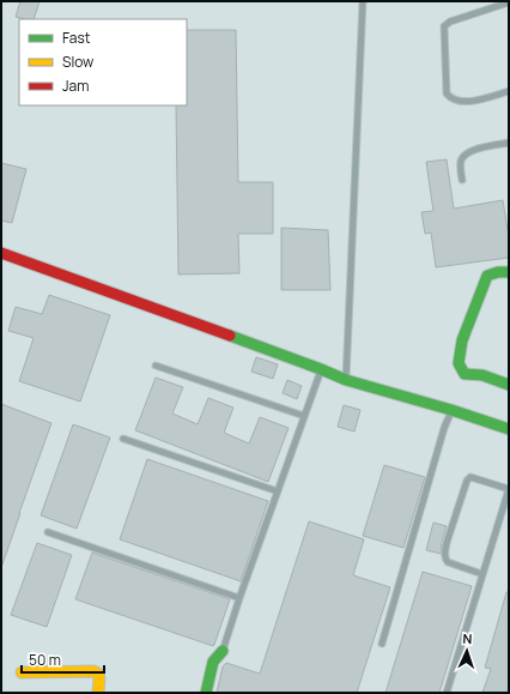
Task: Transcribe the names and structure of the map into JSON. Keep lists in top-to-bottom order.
{
  "legend": ["Fast", "Slow", "Jam"],
  "scale_bar": "50 m",
  "north": "top"
}
